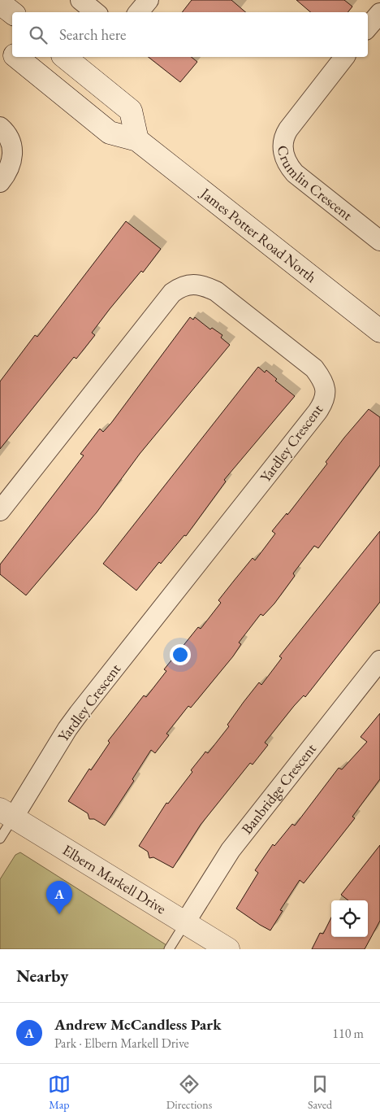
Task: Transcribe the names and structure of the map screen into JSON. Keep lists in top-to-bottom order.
{
  "streets": {
    "main road": ["James Potter Road North", "Elbern Markell Drive"],
    "street": ["Crumlin Crescent", "Yardley Crescent", "Banbridge Crescent"]
  },
  "crossings": [
    ["Yardley Crescent", "Elbern Markell Drive"],
    ["Banbridge Crescent", "Elbern Markell Drive"]
  ],
  "page": {
    "search": "Search here",
    "pins": "A",
    "heading": "Nearby",
    "list": [
      {
        "mark": "A",
        "name": "Andrew McCandless Park",
        "note": "Park · Elbern Markell Drive",
        "value": "110 m"
      }
    ],
    "nav": ["Map", "Directions", "Saved"]
  }
}
